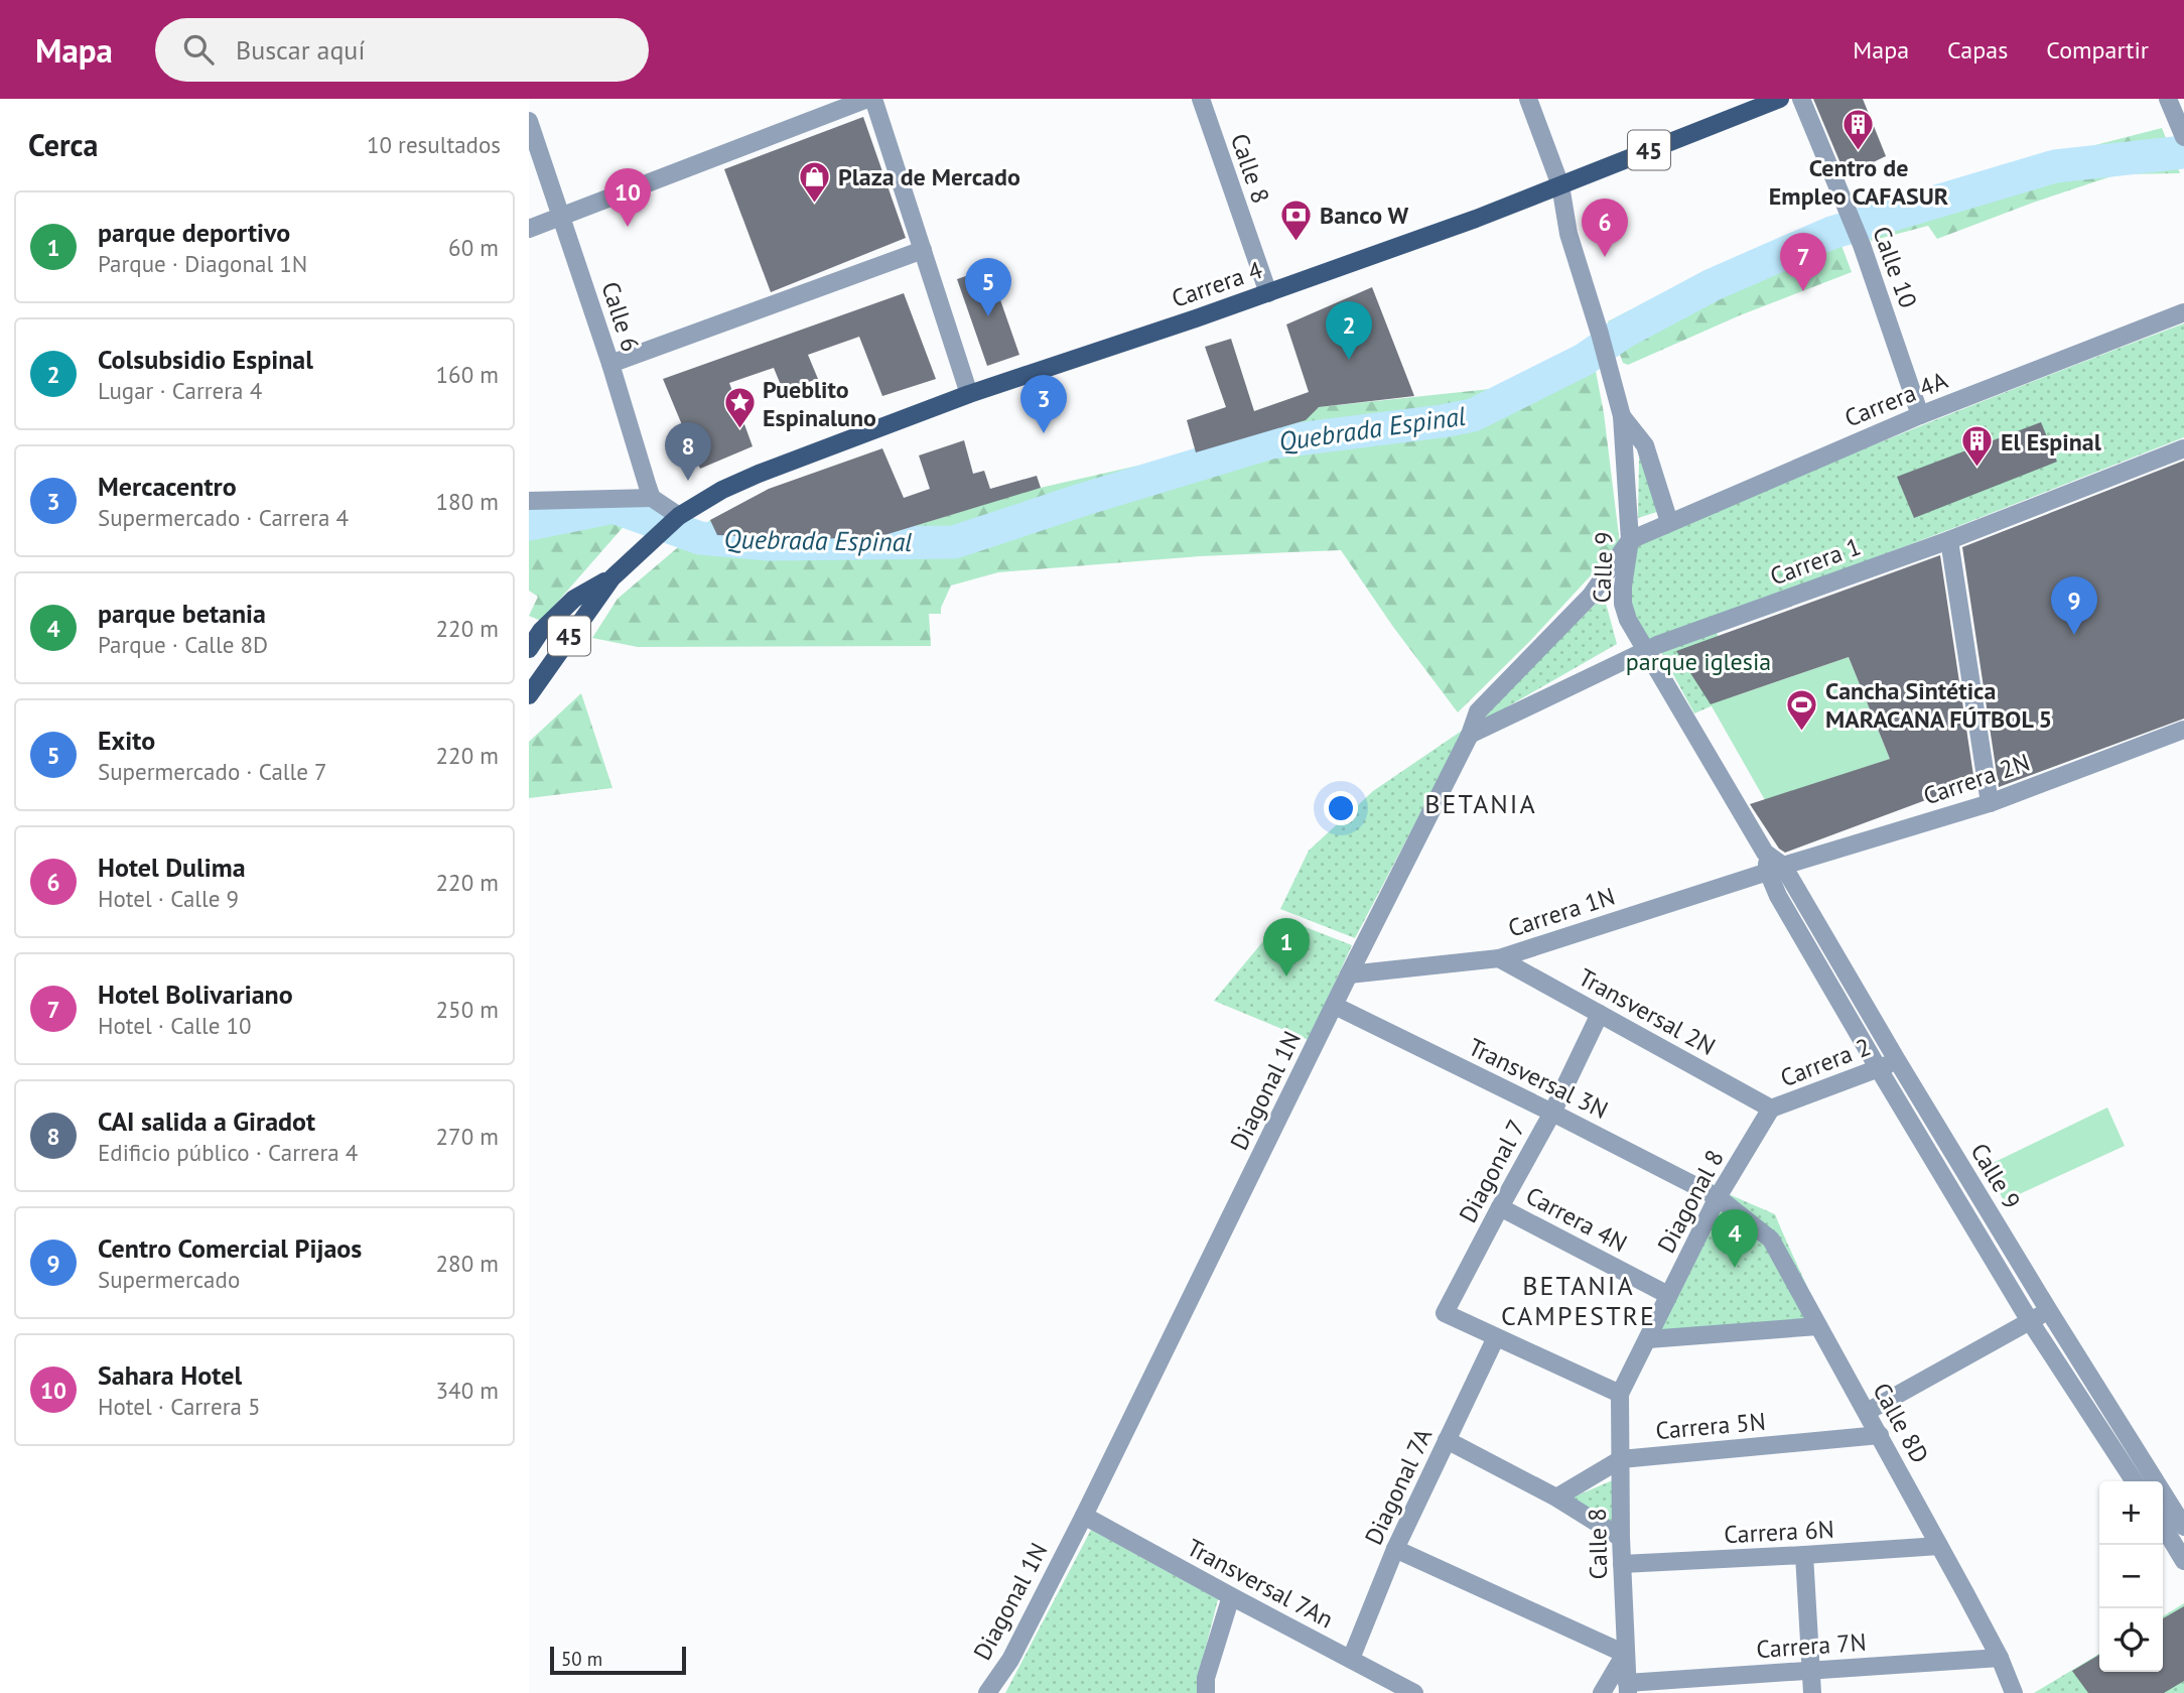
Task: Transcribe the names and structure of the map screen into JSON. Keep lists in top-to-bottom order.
{
  "streets": {
    "main road": ["45", "Carrera 4"],
    "street": [
      "Calle 8",
      "Calle 10",
      "Calle 6",
      "Carrera 4A",
      "Carrera 1",
      "Calle 9",
      "Carrera 2N",
      "Carrera 1N",
      "Transversal 2N",
      "Carrera 2",
      "Transversal 3N",
      "Diagonal 1N",
      "Diagonal 7",
      "Diagonal 8",
      "Carrera 4N",
      "Calle 8D",
      "Carrera 5N",
      "Diagonal 7A",
      "Carrera 6N",
      "Transversal 7An",
      "Carrera 7N"
    ]
  },
  "crossings": [
    ["45", "Carrera 4"],
    ["Calle 8", "Carrera 4"],
    ["Calle 8", "Diagonal 8"],
    ["Calle 8", "Carrera 5N"],
    ["Calle 8", "Carrera 6N"],
    ["Calle 8", "Carrera 7N"],
    ["Calle 10", "Carrera 4A"],
    ["Carrera 4", "Calle 9"],
    ["Carrera 4A", "Calle 9"],
    ["Carrera 4A", "Diagonal 1N"],
    ["Carrera 1", "Calle 9"],
    ["Carrera 1", "Diagonal 1N"],
    ["Calle 9", "Carrera 2N"],
    ["Calle 9", "Carrera 1N"],
    ["Calle 9", "Carrera 2"],
    ["Calle 9", "Diagonal 1N"],
    ["Carrera 2N", "Carrera 1N"],
    ["Carrera 1N", "Transversal 2N"],
    ["Carrera 1N", "Diagonal 1N"],
    ["Transversal 2N", "Carrera 2"],
    ["Transversal 2N", "Diagonal 7"],
    ["Transversal 2N", "Diagonal 8"],
    ["Carrera 2", "Diagonal 8"],
    ["Transversal 3N", "Diagonal 1N"],
    ["Transversal 3N", "Diagonal 7"],
    ["Transversal 3N", "Diagonal 8"],
    ["Transversal 3N", "Calle 8D"],
    ["Diagonal 1N", "Transversal 7An"],
    ["Diagonal 7", "Carrera 4N"],
    ["Diagonal 7", "Diagonal 7A"],
    ["Diagonal 8", "Carrera 4N"],
    ["Diagonal 8", "Calle 8D"],
    ["Calle 8D", "Carrera 5N"],
    ["Calle 8D", "Carrera 6N"],
    ["Calle 8D", "Carrera 7N"],
    ["Diagonal 7A", "Transversal 7An"]
  ],
  "districts": ["BETANIA", "BETANIA CAMPESTRE"],
  "water": ["Quebrada Espinal"],
  "parks": ["parque iglesia"],
  "places": {
    "building": ["Centro de Empleo CAFASUR", "El Espinal"],
    "shop": ["Plaza de Mercado"],
    "bank": ["Banco W"],
    "place": ["Pueblito Espinaluno"],
    "sports": ["Cancha Sintética MARACANA FÚTBOL 5"]
  },
  "scale_bar": "50 m",
  "page": {
    "header": "Mapa",
    "search": "Buscar aquí",
    "nav": ["Mapa", "Capas", "Compartir"],
    "heading": ["Cerca", "10 resultados"],
    "pins": [
      "10",
      "6",
      "7",
      "5",
      "2",
      "3",
      "8",
      "9",
      "1",
      "4"
    ],
    "list": [
      {
        "mark": "1",
        "name": "parque deportivo",
        "note": "Parque · Diagonal 1N",
        "value": "60 m"
      },
      {
        "mark": "2",
        "name": "Colsubsidio Espinal",
        "note": "Lugar · Carrera 4",
        "value": "160 m"
      },
      {
        "mark": "3",
        "name": "Mercacentro",
        "note": "Supermercado · Carrera 4",
        "value": "180 m"
      },
      {
        "mark": "4",
        "name": "parque betania",
        "note": "Parque · Calle 8D",
        "value": "220 m"
      },
      {
        "mark": "5",
        "name": "Exito",
        "note": "Supermercado · Calle 7",
        "value": "220 m"
      },
      {
        "mark": "6",
        "name": "Hotel Dulima",
        "note": "Hotel · Calle 9",
        "value": "220 m"
      },
      {
        "mark": "7",
        "name": "Hotel Bolivariano",
        "note": "Hotel · Calle 10",
        "value": "250 m"
      },
      {
        "mark": "8",
        "name": "CAI salida a Giradot",
        "note": "Edificio público · Carrera 4",
        "value": "270 m"
      },
      {
        "mark": "9",
        "name": "Centro Comercial Pijaos",
        "note": "Supermercado",
        "value": "280 m"
      },
      {
        "mark": "10",
        "name": "Sahara Hotel",
        "note": "Hotel · Carrera 5",
        "value": "340 m"
      }
    ],
    "map_buttons": ["+", "−"],
    "scale": "50 m"
  }
}
